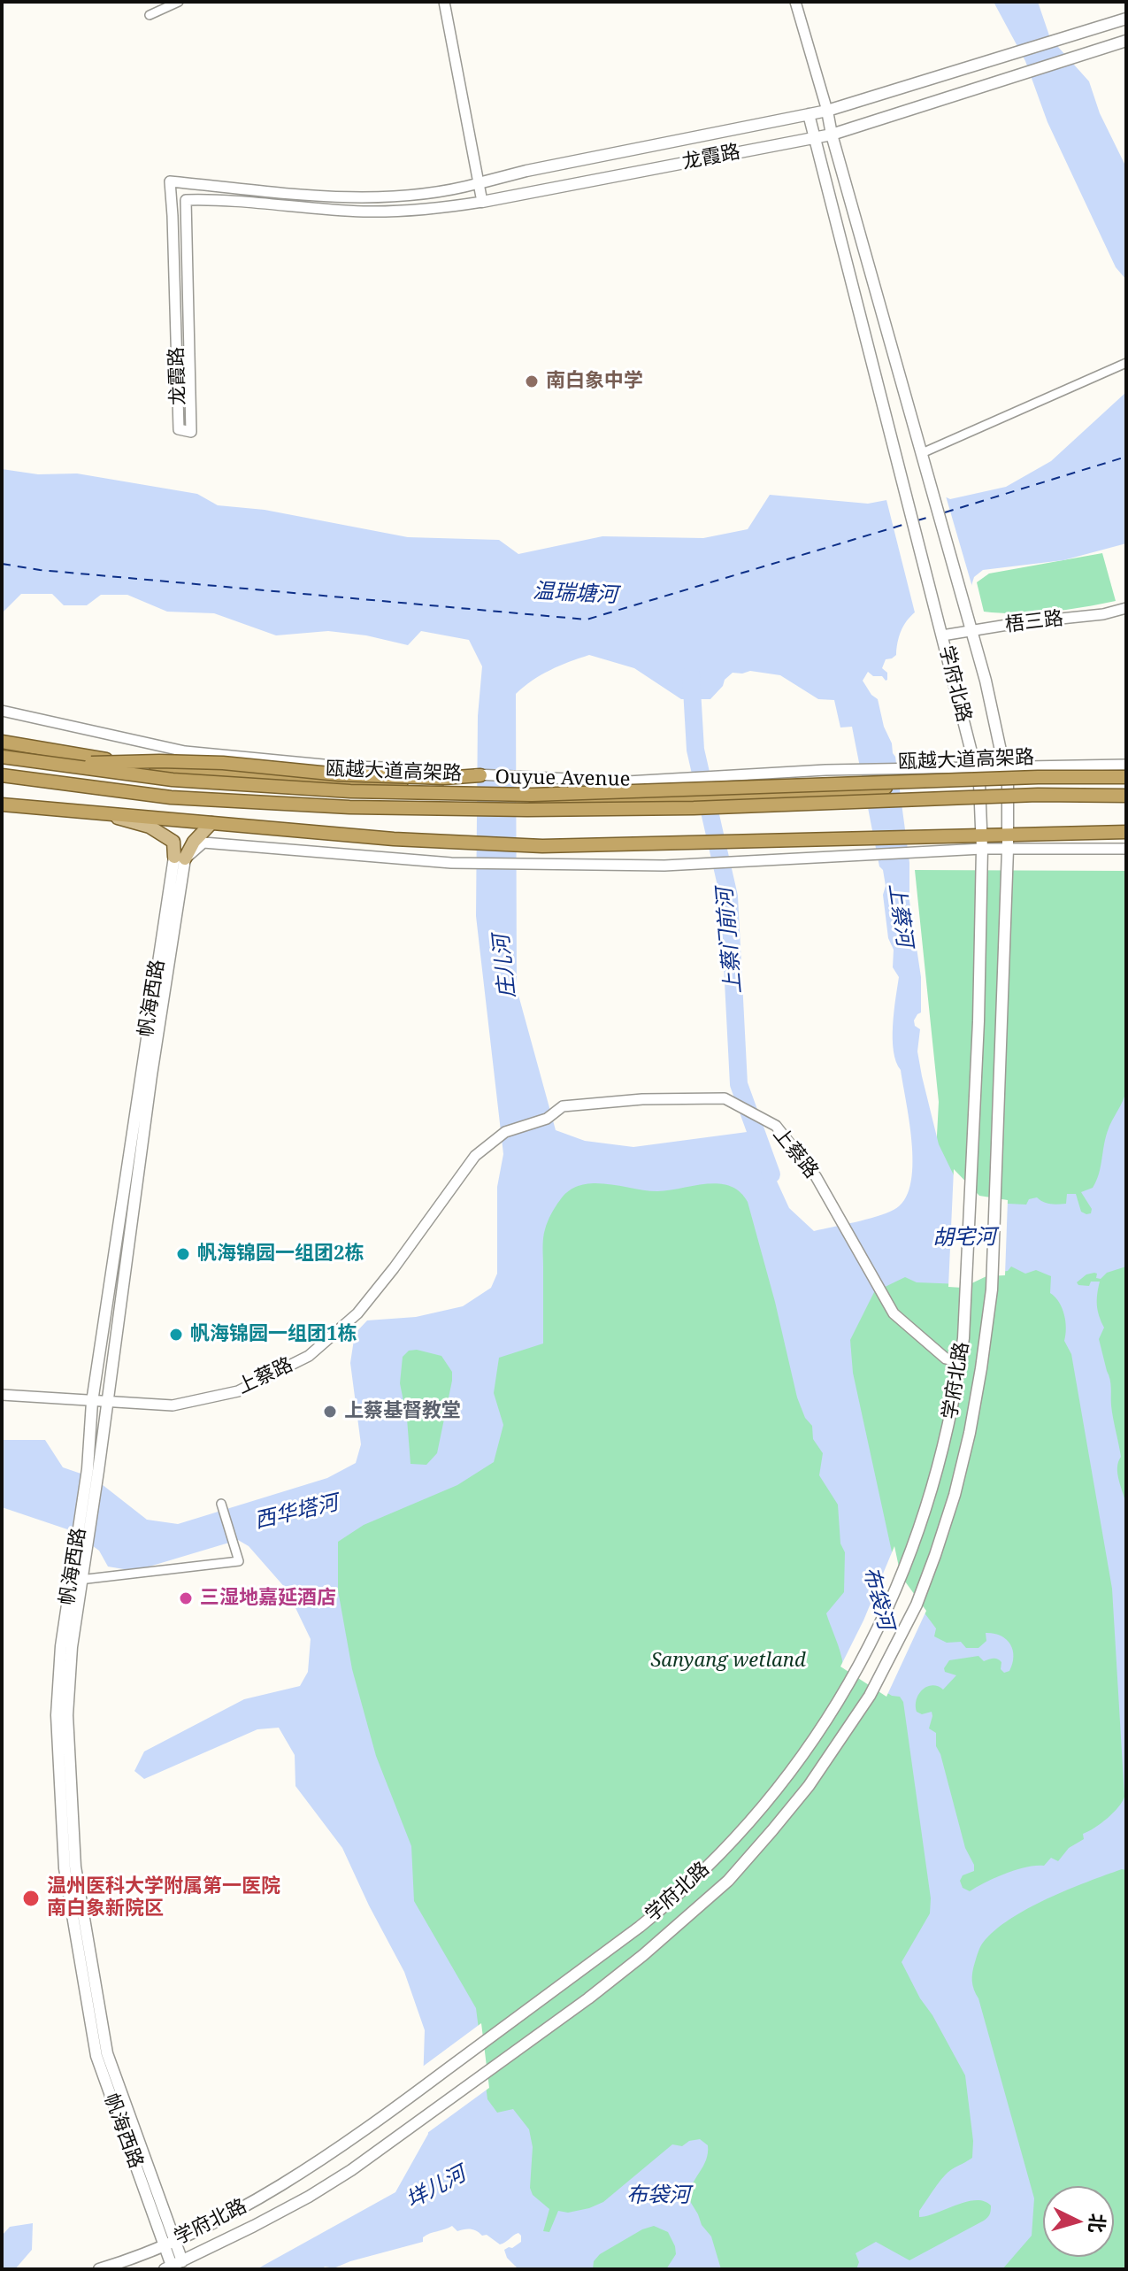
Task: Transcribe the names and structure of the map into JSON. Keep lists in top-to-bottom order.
{
  "streets": {
    "highway": ["瓯越大道高架路", "Ouyue Avenue"],
    "main road": ["龙霞路", "学府北路", "帆海西路"],
    "street": ["梧三路", "上蔡路"]
  },
  "crossings": [
    ["龙霞路", "学府北路"],
    ["梧三路", "学府北路"],
    ["学府北路", "Ouyue Avenue"],
    ["学府北路", "帆海西路"],
    ["学府北路", "上蔡路"],
    ["瓯越大道高架路", "Ouyue Avenue"],
    ["帆海西路", "上蔡路"]
  ],
  "water": [
    "温瑞塘河",
    "上蔡河",
    "上蔡门前河",
    "庄儿河",
    "胡宅河",
    "西华塔河",
    "布袋河",
    "垟儿河"
  ],
  "parks": ["Sanyang wetland"],
  "places": [
    "南白象中学",
    "帆海锦园一组团2栋",
    "帆海锦园一组团1栋",
    "上蔡基督教堂",
    "三湿地嘉延酒店",
    "温州医科大学附属第一医院 南白象新院区"
  ],
  "north": "right"
}
